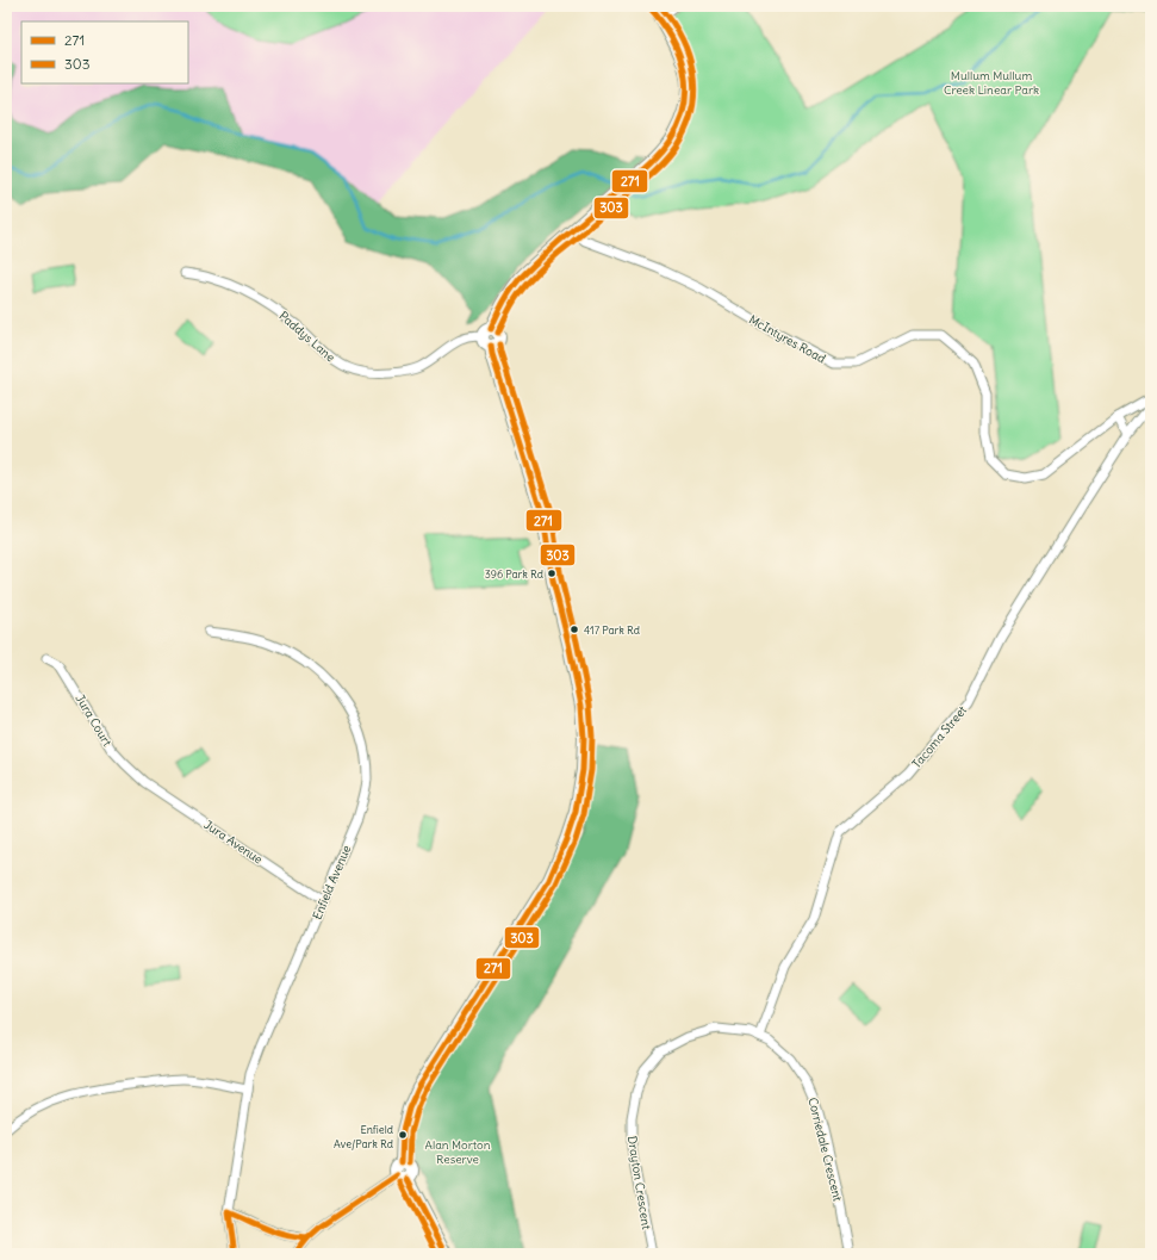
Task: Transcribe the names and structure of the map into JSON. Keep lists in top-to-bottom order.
{
  "streets": {
    "street": [
      "Paddys Lane",
      "McIntyres Road",
      "Jura Court",
      "Tacoma Street",
      "Jura Avenue",
      "Enfield Avenue",
      "Corriedale Crescent",
      "Drayton Crescent"
    ]
  },
  "crossings": [
    ["Jura Court", "Jura Avenue"],
    ["Tacoma Street", "Corriedale Crescent"],
    ["Tacoma Street", "Drayton Crescent"],
    ["Jura Avenue", "Enfield Avenue"],
    ["Corriedale Crescent", "Drayton Crescent"]
  ],
  "parks": ["Mullum Mullum Creek Linear Park", "Alan Morton Reserve"],
  "places": ["396 Park Rd", "417 Park Rd", "Enfield Ave/Park Rd"],
  "lines": ["transit line 271", "transit line 303"],
  "legend": ["271", "303"]
}
